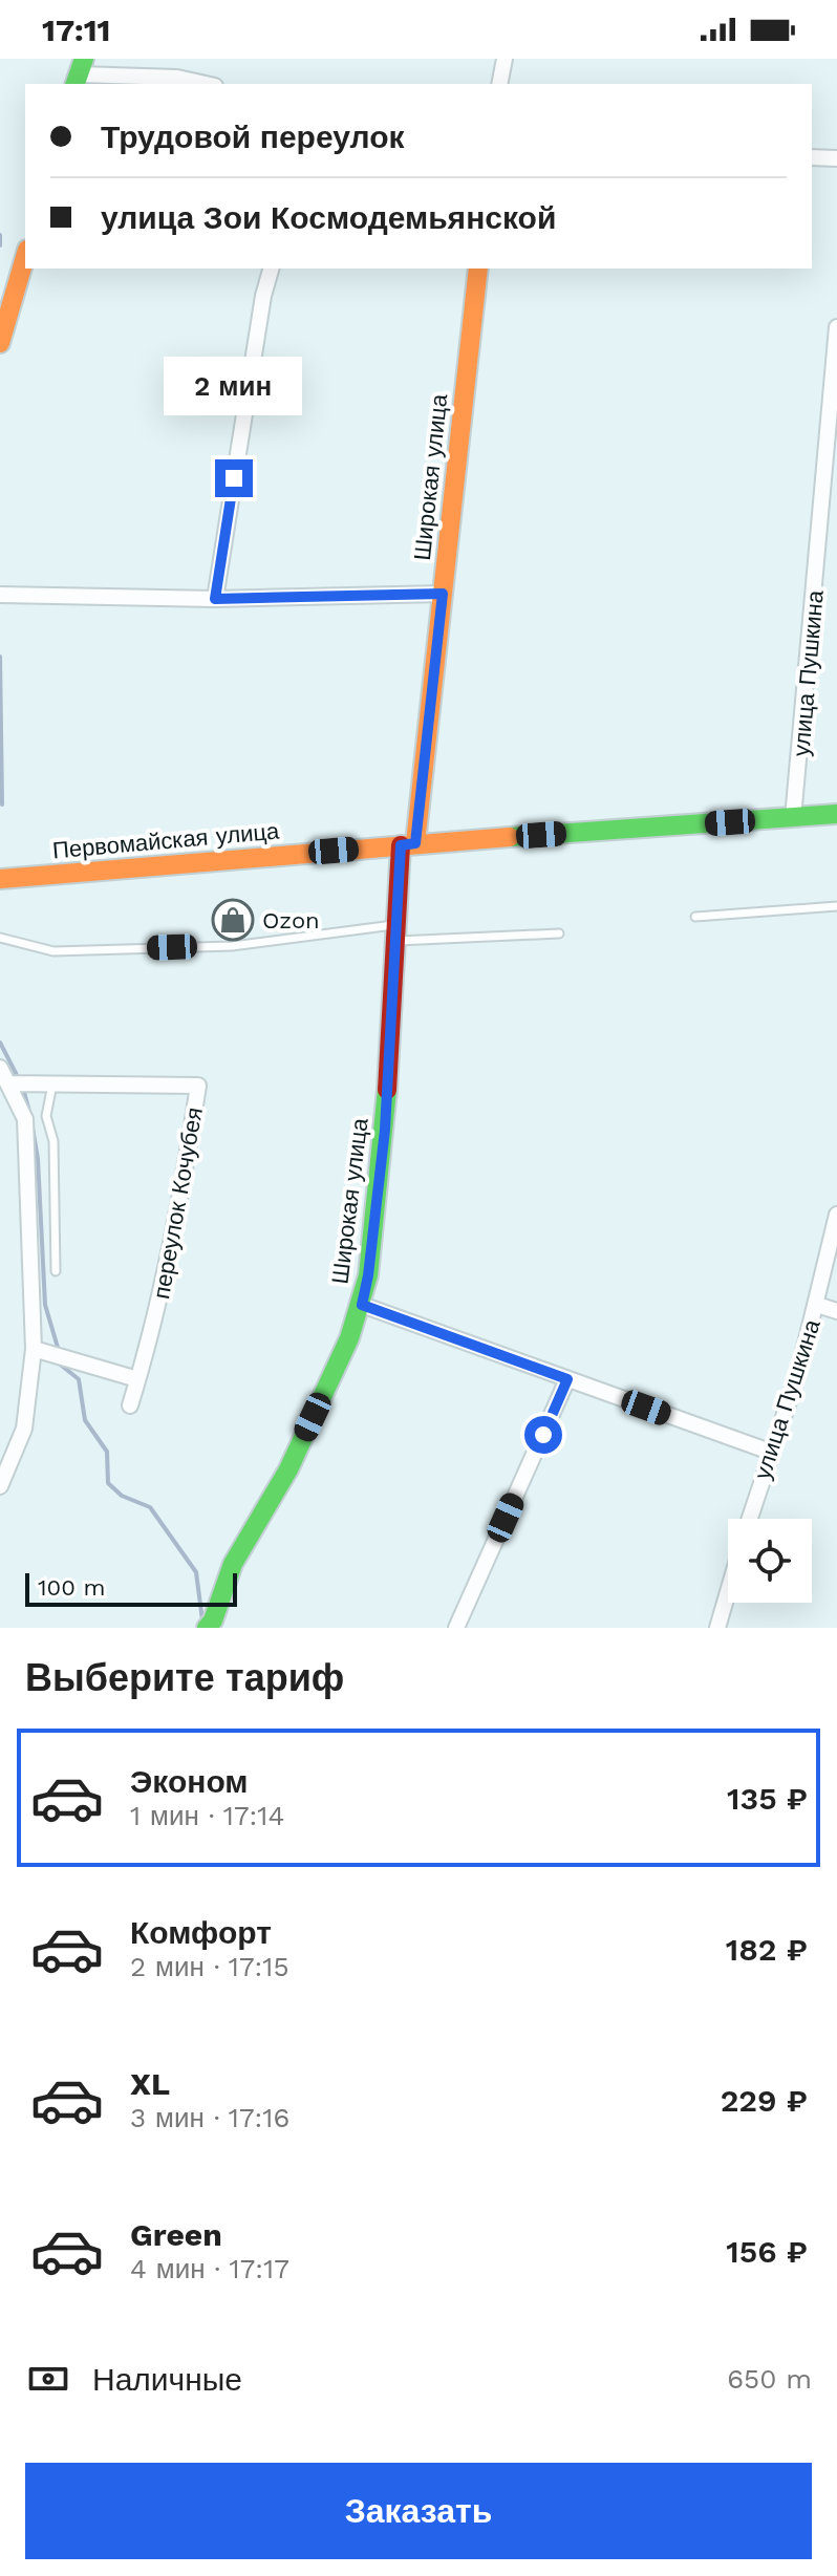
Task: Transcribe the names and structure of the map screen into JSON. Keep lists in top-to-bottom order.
{
  "streets": {
    "main road": ["Широкая улица", "Первомайская улица"],
    "street": ["улица Пушкина", "переулок Кочубея"]
  },
  "crossings": [
    ["Широкая улица", "Первомайская улица"],
    ["улица Пушкина", "Первомайская улица"]
  ],
  "places": {
    "shop": ["Ozon"]
  },
  "scale_bar": "100 m",
  "page": {
    "status": "17:11",
    "banner": ["Трудовой переулок", "улица Зои Космодемьянской"],
    "bubble": "2 мин",
    "scale": "100 m",
    "heading": "Выберите тариф",
    "list": [
      {
        "name": "Эконом",
        "note": "1 мин · 17:14",
        "value": "135 ₽"
      },
      {
        "name": "Комфорт",
        "note": "2 мин · 17:15",
        "value": "182 ₽"
      },
      {
        "name": "XL",
        "note": "3 мин · 17:16",
        "value": "229 ₽"
      },
      {
        "name": "Green",
        "note": "4 мин · 17:17",
        "value": "156 ₽"
      }
    ],
    "pay": ["Наличные", "650 m"],
    "buttons": "Заказать"
  }
}
